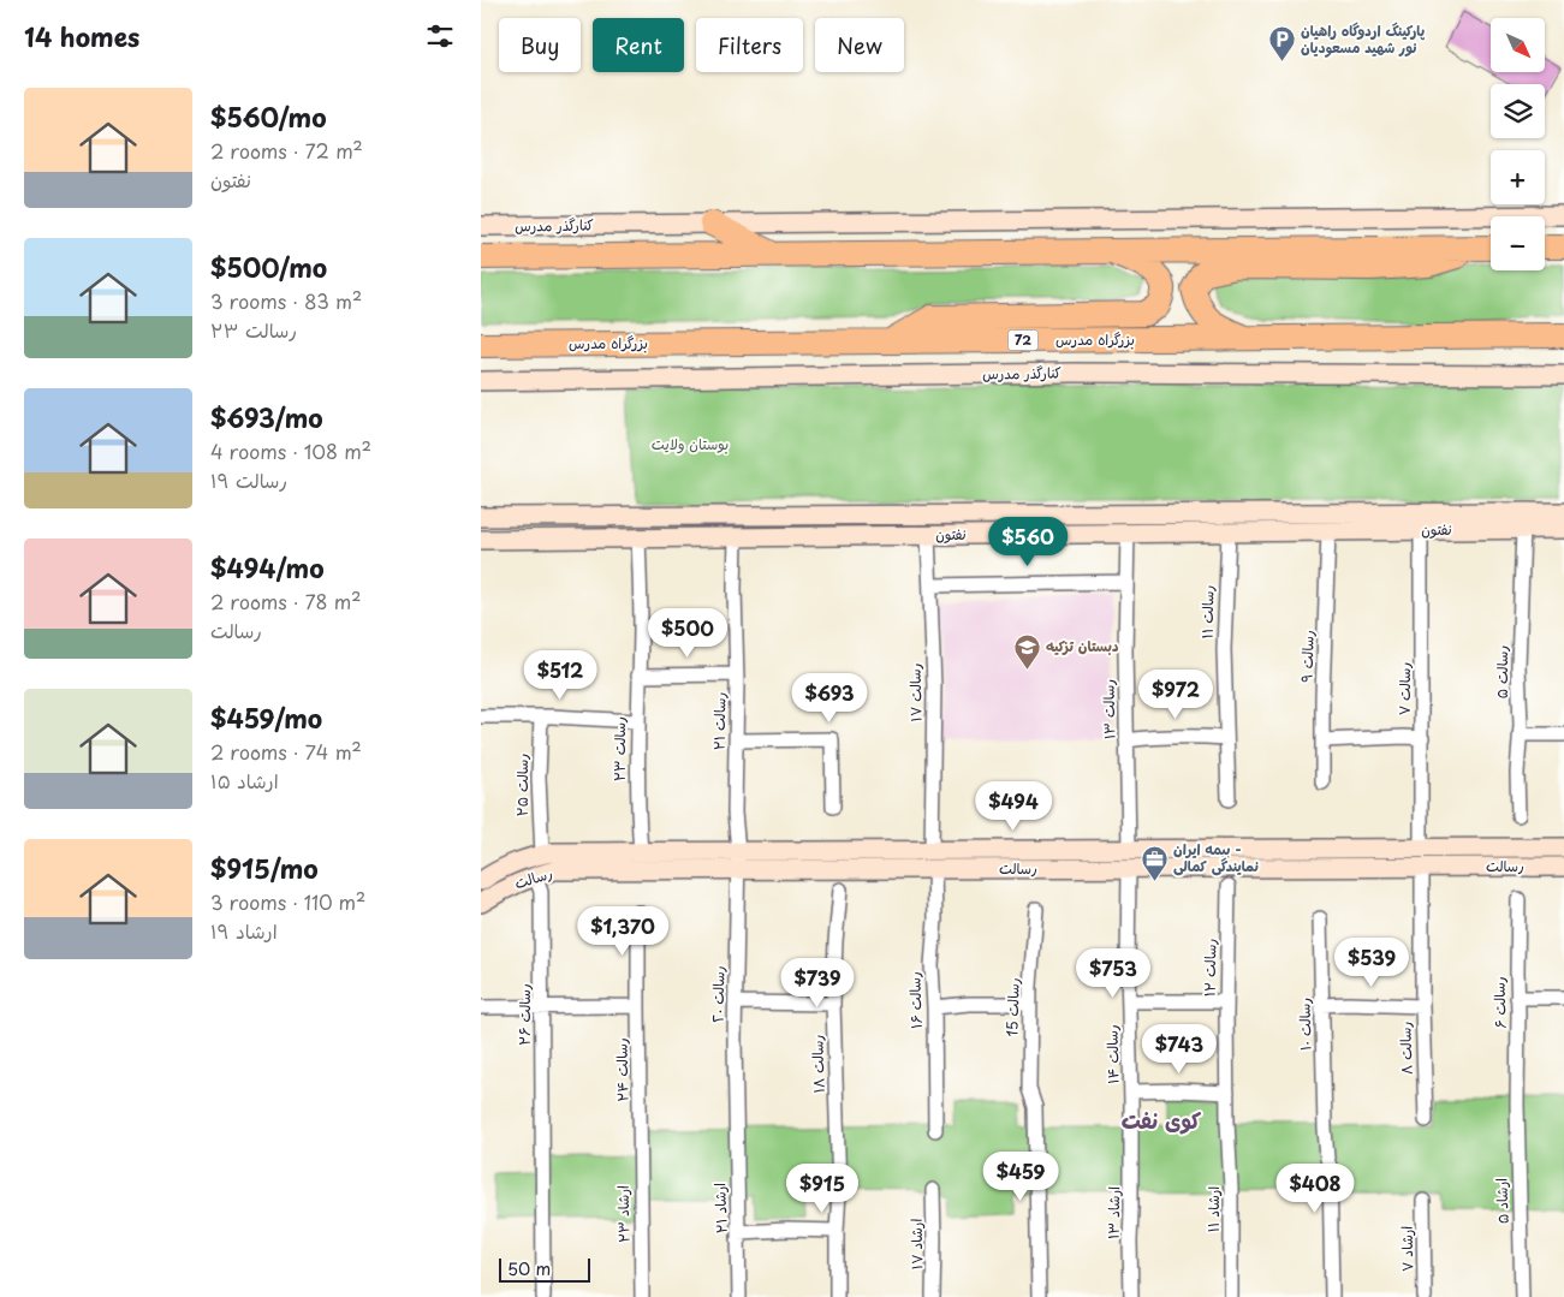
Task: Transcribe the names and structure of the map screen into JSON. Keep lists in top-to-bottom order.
{
  "streets": {
    "highway": ["72", "بزرگراه مدرس"],
    "street": [
      "کنارگذر مدرس",
      "نفتون",
      "رسالت ۱۱",
      "رسالت ۹",
      "رسالت ۵",
      "رسالت ۷",
      "رسالت ۱۷",
      "رسالت ۱۳",
      "رسالت ۲۱",
      "رسالت ۲۳",
      "رسالت ۲۵",
      "رسالت",
      "رسالت ۱۲",
      "رسالت ٢٠",
      "رسالت ۱۶",
      "رسالت ۶",
      "رسالت 15",
      "رسالت ۲۶",
      "رسالت ۱۰",
      "رسالت ۸",
      "رسالت ۱۴",
      "رسالت ۱۸",
      "رسالت ۲۴",
      "ارشاد ۵",
      "ارشاد ۲۱",
      "ارشاد ۱۱",
      "ارشاد ۱۳",
      "ارشاد ۲۳",
      "ارشاد ۱۷",
      "ارشاد ۷"
    ]
  },
  "crossings": [
    ["نفتون", "رسالت ۱۱"],
    ["نفتون", "رسالت ۹"],
    ["نفتون", "رسالت ۵"],
    ["نفتون", "رسالت ۷"],
    ["نفتون", "رسالت ۱۷"],
    ["نفتون", "رسالت ۱۳"],
    ["نفتون", "رسالت ۲۱"],
    ["نفتون", "رسالت ۲۳"],
    ["رسالت ۷", "رسالت"],
    ["رسالت ۱۷", "رسالت"],
    ["رسالت ۱۳", "رسالت"],
    ["رسالت ۲۱", "رسالت"],
    ["رسالت ۲۱", "رسالت ٢٠"],
    ["رسالت ۲۳", "رسالت"],
    ["رسالت ۲۵", "رسالت"],
    ["رسالت", "رسالت ٢٠"],
    ["رسالت", "رسالت ۱۶"],
    ["رسالت", "رسالت ۲۶"],
    ["رسالت", "رسالت ۸"],
    ["رسالت", "رسالت ۱۴"],
    ["رسالت ۱۲", "ارشاد ۱۱"],
    ["رسالت ٢٠", "ارشاد ۲۱"],
    ["رسالت ۶", "ارشاد ۵"],
    ["رسالت ۱۴", "ارشاد ۱۳"],
    ["رسالت ۲۴", "ارشاد ۲۳"]
  ],
  "districts": ["کوی نفت"],
  "parks": ["بوستان ولایت"],
  "places": {
    "parking": ["پارکینگ اردوگاه راهیان نور شهید مسعودیان"],
    "school or university": ["دبستان تزکیه"],
    "office": ["بیمه ایران - نمایندگى کمالى"]
  },
  "scale_bar": "50 m",
  "north": "bottom right",
  "page": {
    "heading": "14 homes",
    "map_buttons": ["+", "−"],
    "chip": [
      "Buy",
      "Rent",
      "Filters",
      "New"
    ],
    "list": [
      {
        "name": "$560/mo",
        "note": "2 rooms · 72 m² · نفتون"
      },
      {
        "name": "$500/mo",
        "note": "3 rooms · 83 m² · رسالت ۲۳"
      },
      {
        "name": "$693/mo",
        "note": "4 rooms · 108 m² · رسالت ۱۹"
      },
      {
        "name": "$494/mo",
        "note": "2 rooms · 78 m² · رسالت"
      },
      {
        "name": "$459/mo",
        "note": "2 rooms · 74 m² · ارشاد ۱۵"
      },
      {
        "name": "$915/mo",
        "note": "3 rooms · 110 m² · ارشاد ۱۹"
      }
    ],
    "price": [
      "$560",
      "$500",
      "$512",
      "$972",
      "$693",
      "$494",
      "$1,370",
      "$539",
      "$753",
      "$739",
      "$743",
      "$459",
      "$915",
      "$408"
    ],
    "scale": "50 m"
  }
}
